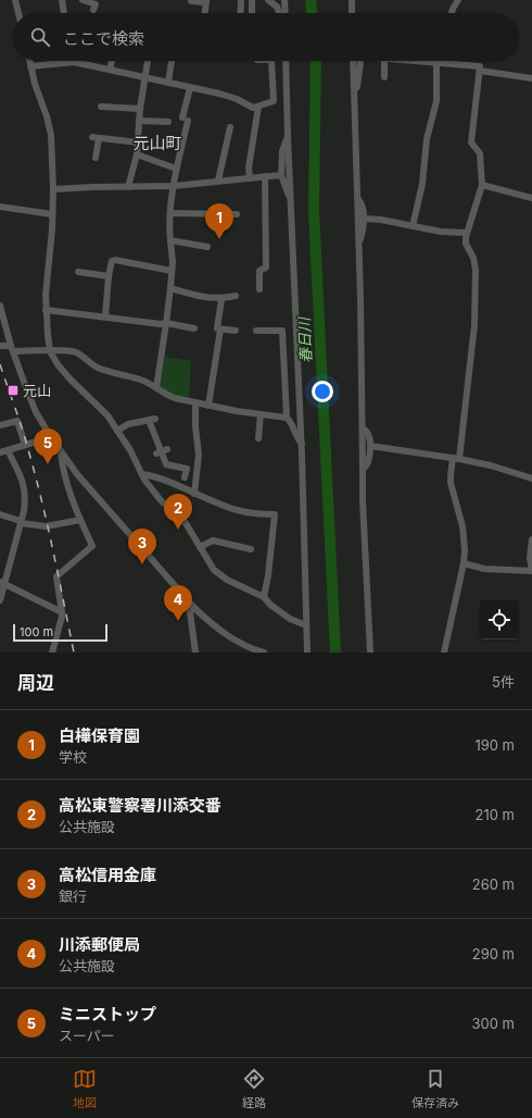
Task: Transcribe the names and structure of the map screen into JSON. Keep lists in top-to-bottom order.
{
  "districts": ["元山町"],
  "water": ["春日川"],
  "places": {
    "transit": ["元山"]
  },
  "scale_bar": "100 m",
  "page": {
    "search": "ここで検索",
    "pins": [
      "1",
      "5",
      "2",
      "3",
      "4"
    ],
    "scale": "100 m",
    "heading": ["周辺", "5件"],
    "list": [
      {
        "mark": "1",
        "name": "白樺保育園",
        "note": "学校",
        "value": "190 m"
      },
      {
        "mark": "2",
        "name": "高松東警察署川添交番",
        "note": "公共施設",
        "value": "210 m"
      },
      {
        "mark": "3",
        "name": "高松信用金庫",
        "note": "銀行",
        "value": "260 m"
      },
      {
        "mark": "4",
        "name": "川添郵便局",
        "note": "公共施設",
        "value": "290 m"
      },
      {
        "mark": "5",
        "name": "ミニストップ",
        "note": "スーパー",
        "value": "300 m"
      }
    ],
    "nav": ["地図", "経路", "保存済み"]
  }
}
